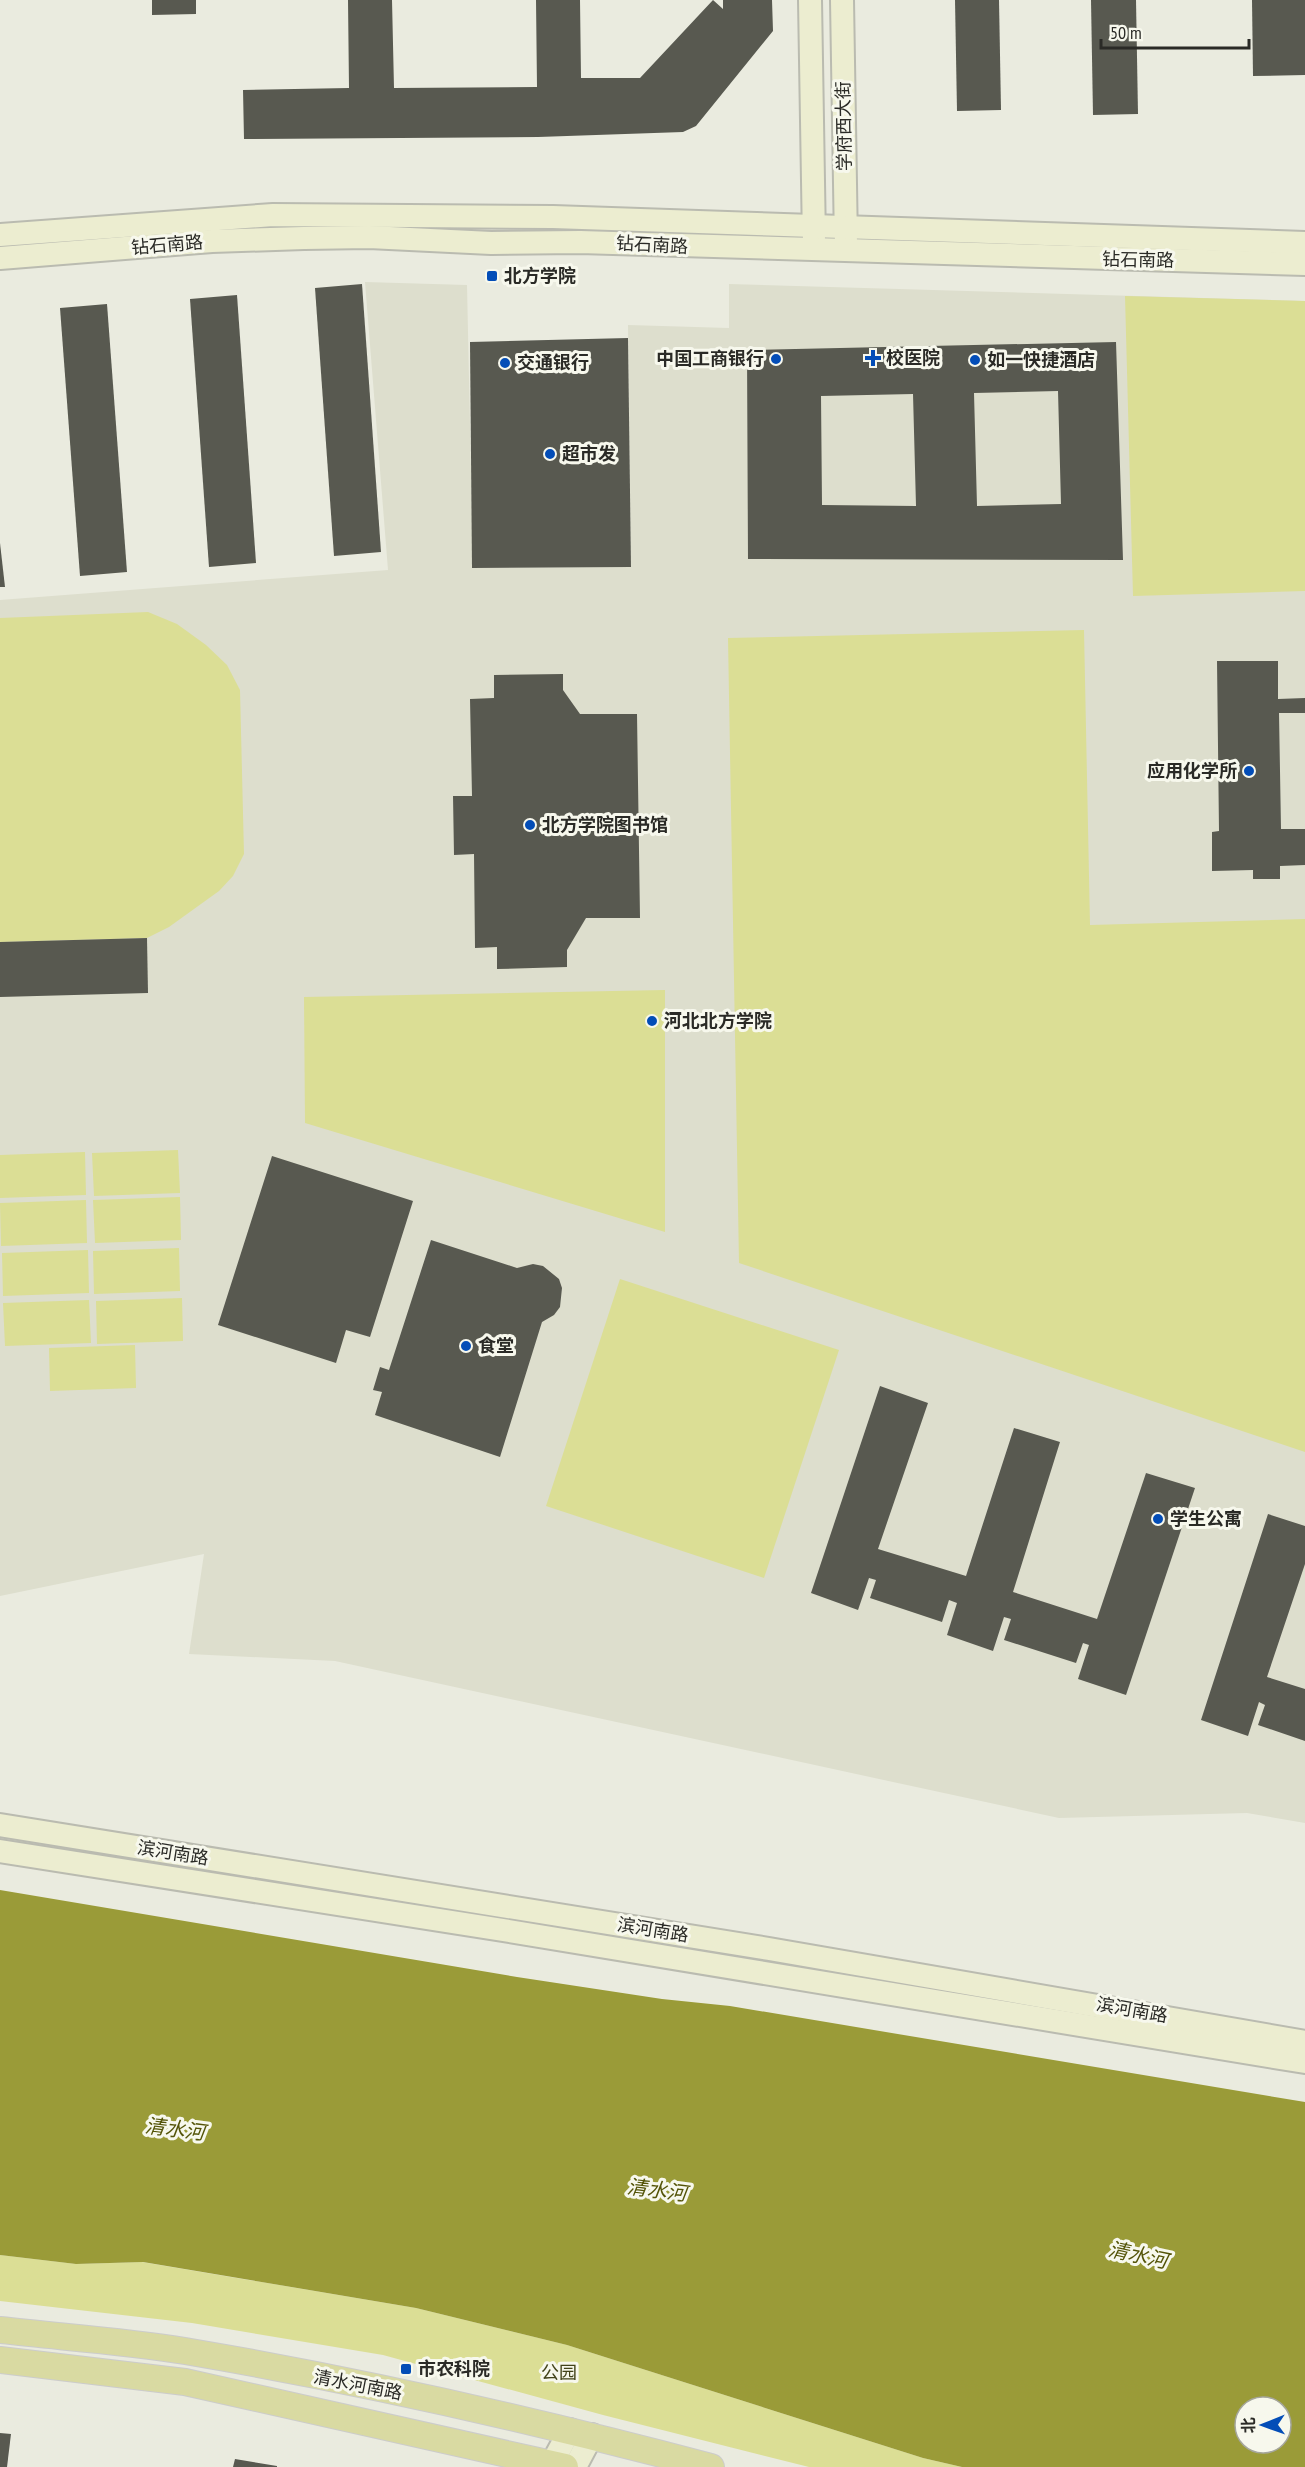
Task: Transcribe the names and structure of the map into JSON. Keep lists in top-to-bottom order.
{
  "streets": {
    "main road": [
      "学府西大街",
      "钻石南路",
      "滨河南路",
      "清水河南路"
    ]
  },
  "crossings": [
    ["学府西大街", "钻石南路"]
  ],
  "water": ["清水河"],
  "parks": ["公园"],
  "places": {
    "transit": ["北方学院", "市农科院"],
    "health": ["校医院"],
    "other": [
      "中国工商银行",
      "如一快捷酒店",
      "交通银行",
      "超市发",
      "应用化学所",
      "北方学院图书馆",
      "河北北方学院",
      "食堂",
      "学生公寓"
    ]
  },
  "scale_bar": "50 m",
  "north": "left"
}
